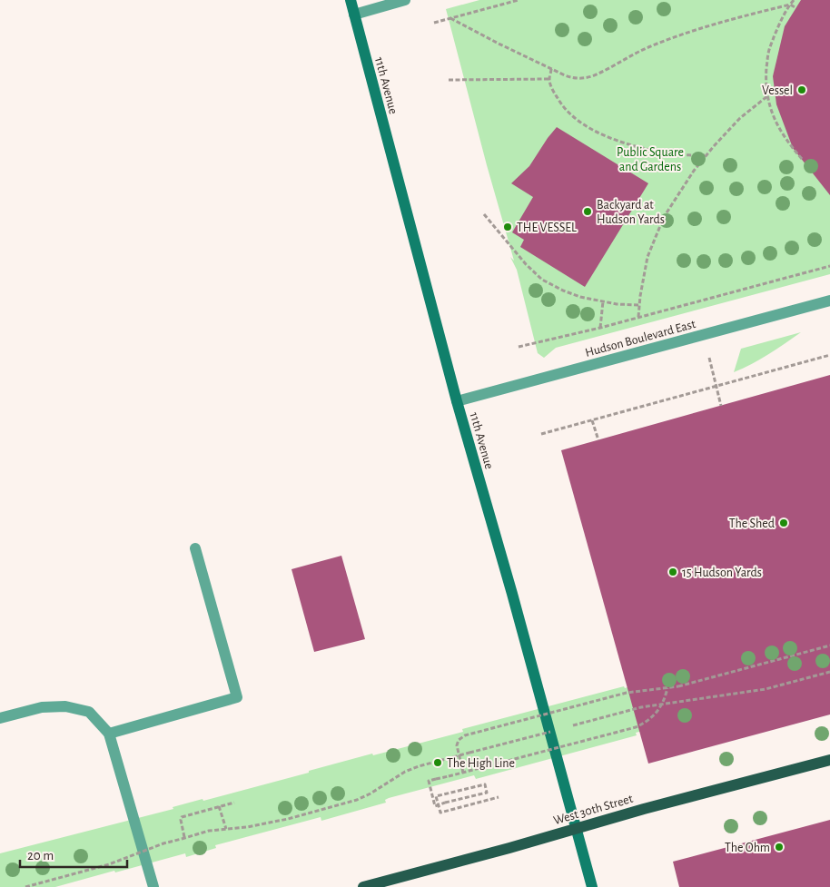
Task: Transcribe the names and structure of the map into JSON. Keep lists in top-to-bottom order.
{
  "streets": {
    "main road": ["11th Avenue", "West 30th Street"],
    "street": ["Hudson Boulevard East"]
  },
  "crossings": [
    ["11th Avenue", "Hudson Boulevard East"],
    ["11th Avenue", "West 30th Street"]
  ],
  "parks": ["Public Square and Gardens"],
  "places": [
    "Vessel",
    "Backyard at Hudson Yards",
    "THE VESSEL",
    "The Shed",
    "15 Hudson Yards",
    "The High Line",
    "The Ohm"
  ],
  "scale_bar": "20 m"
}
